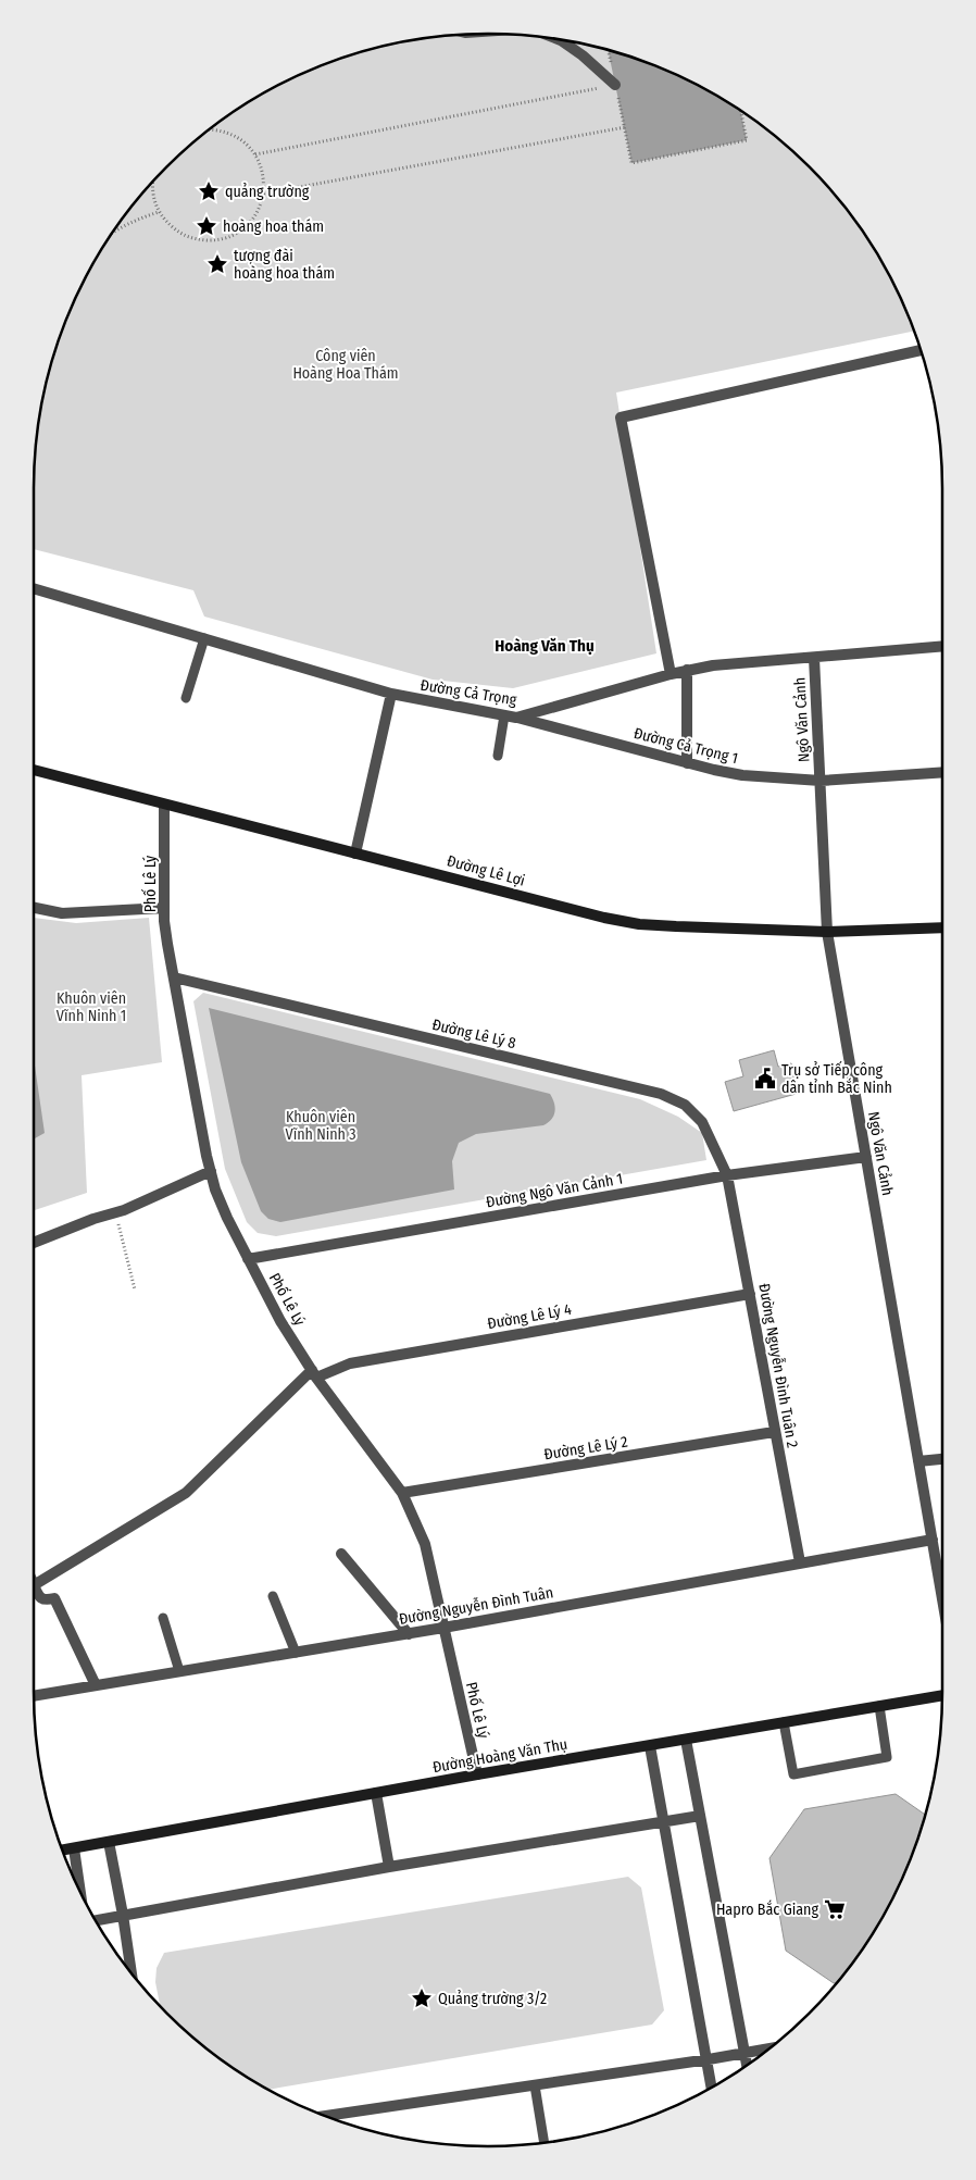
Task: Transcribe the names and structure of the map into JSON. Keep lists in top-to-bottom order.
{
  "streets": {
    "main road": ["Đường Lê Lợi", "Đường Hoàng Văn Thụ"],
    "street": [
      "Đường Cả Trọng",
      "Ngô Văn Cảnh",
      "Đường Cả Trọng 1",
      "Phố Lê Lý",
      "Đường Lê Lý 8",
      "Đường Ngô Văn Cảnh 1",
      "Đường Lê Lý 4",
      "Đường Nguyễn Đình Tuân 2",
      "Đường Lê Lý 2",
      "Đường Nguyễn Đình Tuân"
    ]
  },
  "crossings": [
    ["Đường Cả Trọng", "Ngô Văn Cảnh"],
    ["Đường Cả Trọng", "Đường Cả Trọng 1"],
    ["Ngô Văn Cảnh", "Đường Cả Trọng 1"],
    ["Ngô Văn Cảnh", "Đường Lê Lợi"],
    ["Ngô Văn Cảnh", "Đường Ngô Văn Cảnh 1"],
    ["Ngô Văn Cảnh", "Đường Nguyễn Đình Tuân"],
    ["Đường Lê Lợi", "Phố Lê Lý"],
    ["Phố Lê Lý", "Đường Lê Lý 8"],
    ["Phố Lê Lý", "Đường Ngô Văn Cảnh 1"],
    ["Phố Lê Lý", "Đường Lê Lý 4"],
    ["Phố Lê Lý", "Đường Lê Lý 2"],
    ["Phố Lê Lý", "Đường Nguyễn Đình Tuân"],
    ["Phố Lê Lý", "Đường Hoàng Văn Thụ"],
    ["Đường Lê Lý 8", "Đường Ngô Văn Cảnh 1"],
    ["Đường Lê Lý 8", "Đường Nguyễn Đình Tuân 2"],
    ["Đường Ngô Văn Cảnh 1", "Đường Nguyễn Đình Tuân 2"],
    ["Đường Lê Lý 4", "Đường Nguyễn Đình Tuân 2"],
    ["Đường Nguyễn Đình Tuân 2", "Đường Lê Lý 2"],
    ["Đường Nguyễn Đình Tuân 2", "Đường Nguyễn Đình Tuân"]
  ],
  "districts": ["Hoàng Văn Thụ"],
  "parks": ["Công viên Hoàng Hoa Thám", "Khuôn viên Vĩnh Ninh 1", "Khuôn viên Vĩnh Ninh 3"],
  "places": {
    "place": [
      "quảng trường",
      "hoàng hoa thám",
      "tượng đài hoàng hoa thám",
      "Quảng trường 3/2"
    ],
    "public building": ["Trụ sở Tiếp công dân tỉnh Bắc Ninh"],
    "supermarket": ["Hapro Bắc Giang"]
  }
}
